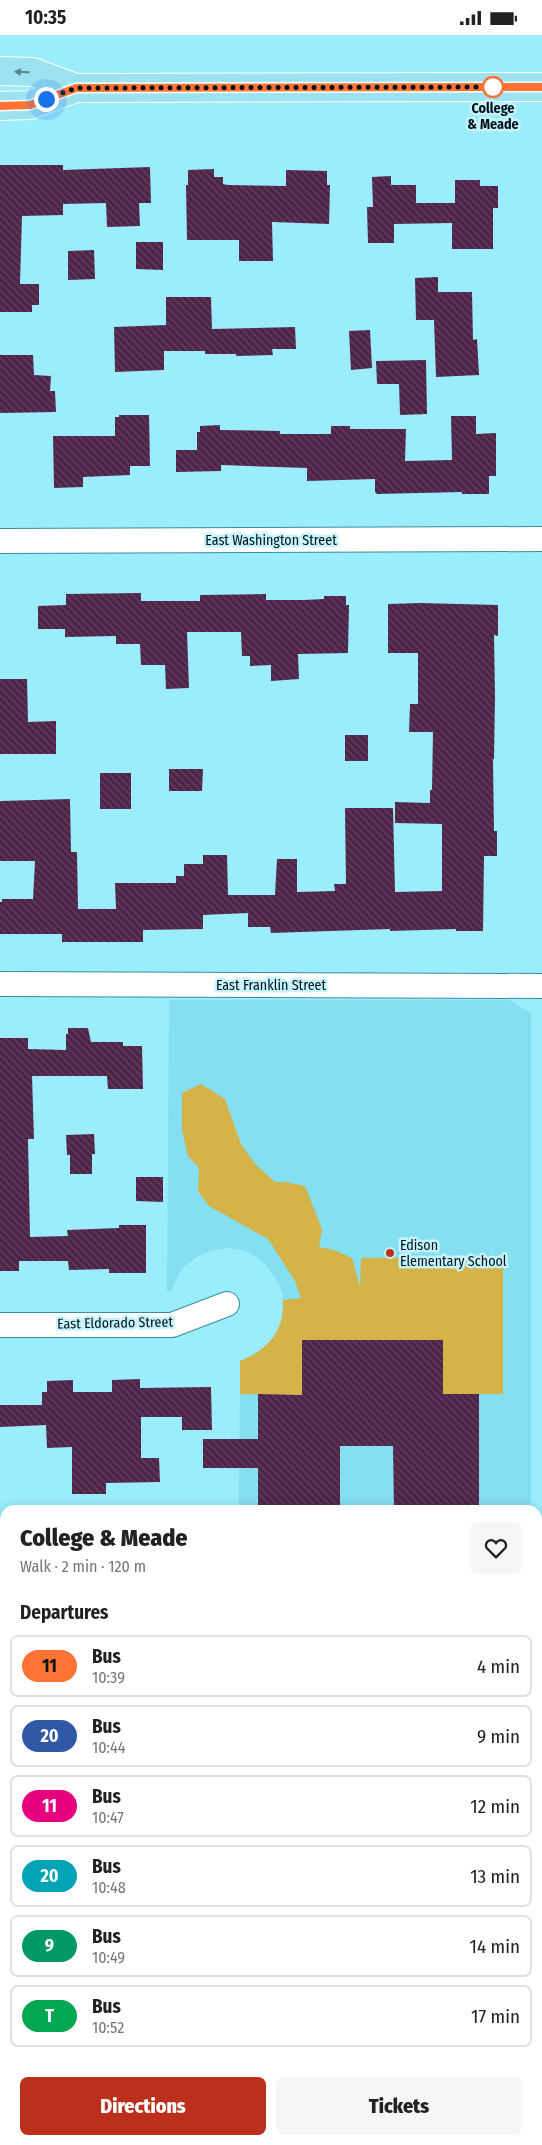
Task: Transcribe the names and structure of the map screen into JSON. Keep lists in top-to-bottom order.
{
  "streets": {
    "street": ["East Washington Street", "East Franklin Street", "East Eldorado Street"]
  },
  "places": ["College & Meade", "Edison Elementary School"],
  "lines": ["bus line 11"],
  "page": {
    "status": "10:35",
    "heading": [
      ["College & Meade", "Walk · 2 min · 120 m"],
      "Departures"
    ],
    "list": [
      {
        "mark": "11",
        "name": "Bus",
        "note": "10:39",
        "value": "4 min"
      },
      {
        "mark": "20",
        "name": "Bus",
        "note": "10:44",
        "value": "9 min"
      },
      {
        "mark": "11",
        "name": "Bus",
        "note": "10:47",
        "value": "12 min"
      },
      {
        "mark": "20",
        "name": "Bus",
        "note": "10:48",
        "value": "13 min"
      },
      {
        "mark": "9",
        "name": "Bus",
        "note": "10:49",
        "value": "14 min"
      },
      {
        "mark": "T",
        "name": "Bus",
        "note": "10:52",
        "value": "17 min"
      }
    ],
    "buttons": ["Directions", "Tickets"]
  }
}
